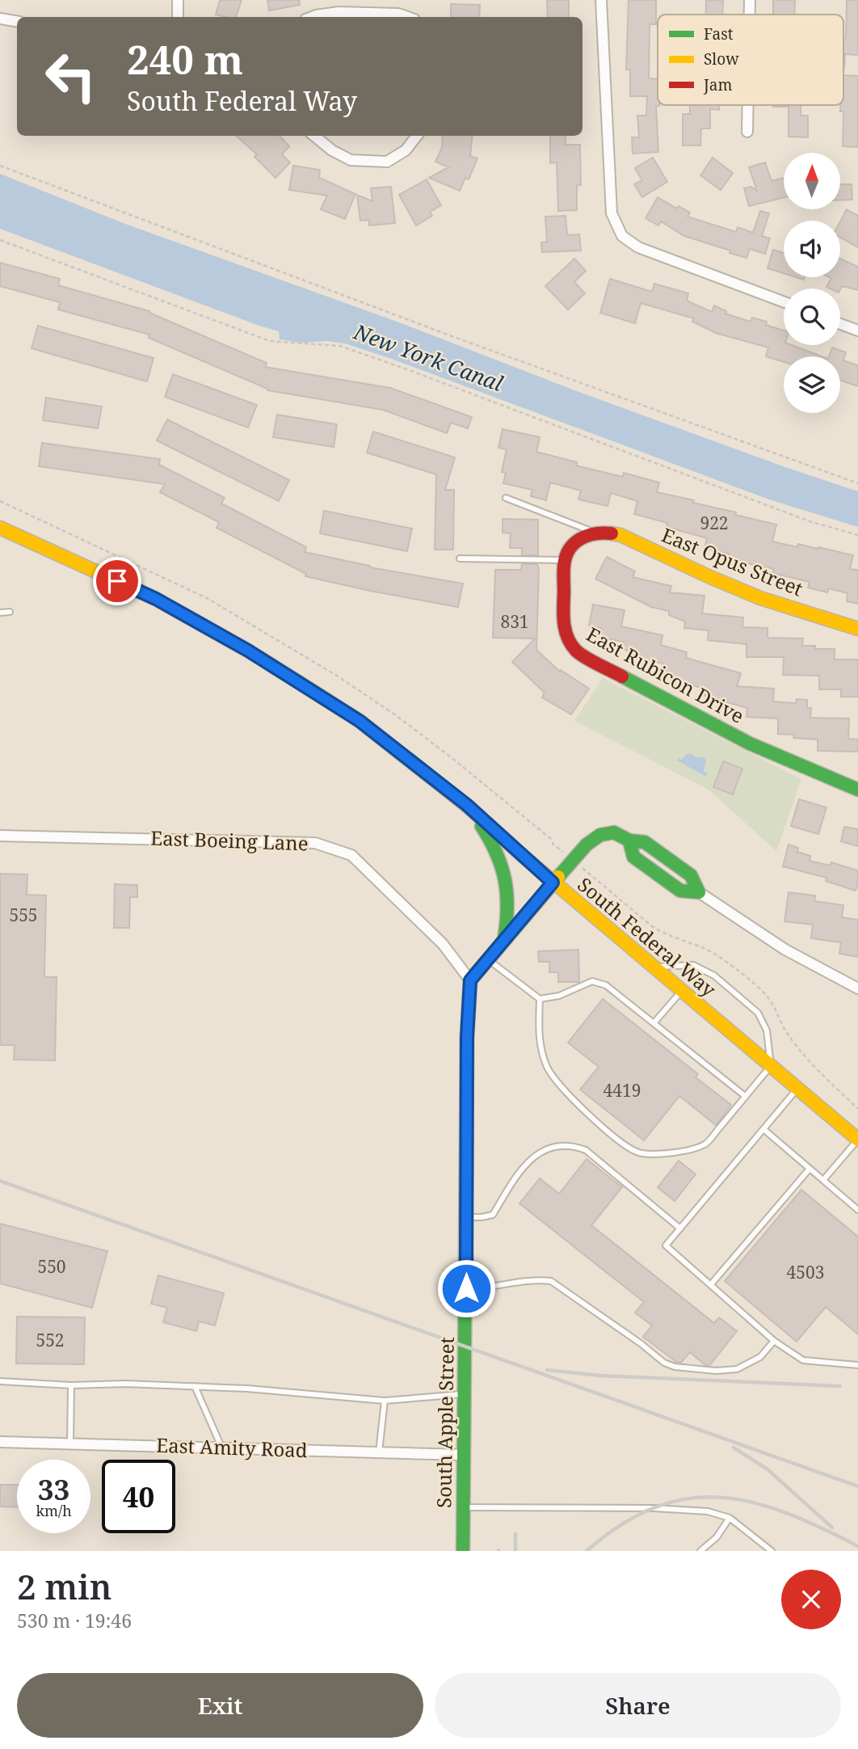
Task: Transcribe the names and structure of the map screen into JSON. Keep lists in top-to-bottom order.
{
  "streets": {
    "street": [
      "East Opus Street",
      "East Rubicon Drive",
      "East Boeing Lane",
      "South Federal Way",
      "South Apple Street",
      "East Amity Road"
    ]
  },
  "crossings": [
    ["East Boeing Lane", "South Apple Street"],
    ["South Apple Street", "East Amity Road"]
  ],
  "water": ["New York Canal"],
  "house_numbers": [
    "922",
    "831",
    "555",
    "4419",
    "550",
    "4503",
    "552"
  ],
  "legend": ["Fast", "Slow", "Jam"],
  "north": "top",
  "page": {
    "turn": ["240 m", "South Federal Way"],
    "speed": "33 km/h",
    "limit": "40",
    "heading": ["2 min", "530 m · 19:46"],
    "buttons": ["Exit", "Share"]
  }
}
